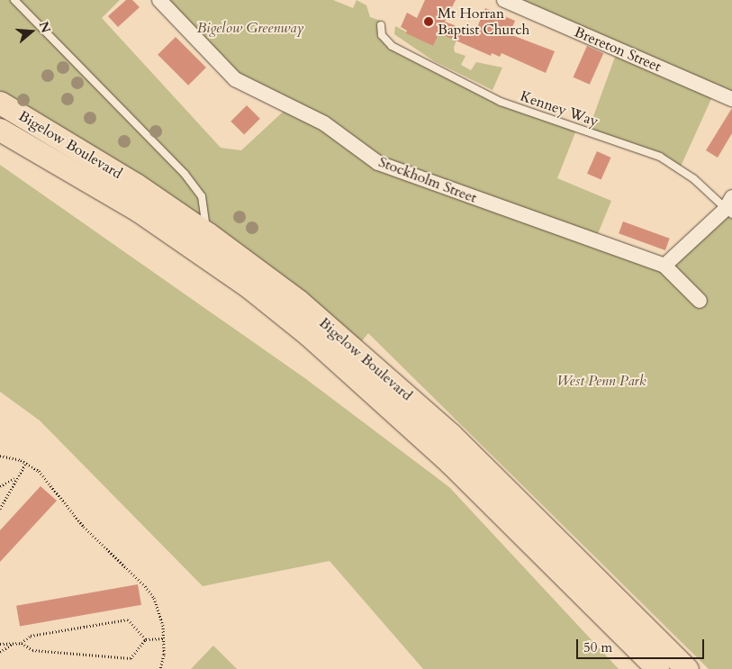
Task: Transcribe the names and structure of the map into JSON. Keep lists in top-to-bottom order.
{
  "streets": {
    "main road": ["Bigelow Boulevard"],
    "street": ["Brereton Street", "Stockholm Street"],
    "lane": ["Kenney Way"]
  },
  "parks": ["Bigelow Greenway", "West Penn Park"],
  "places": ["Mt Horran Baptist Church"],
  "scale_bar": "50 m",
  "north": "right"
}
